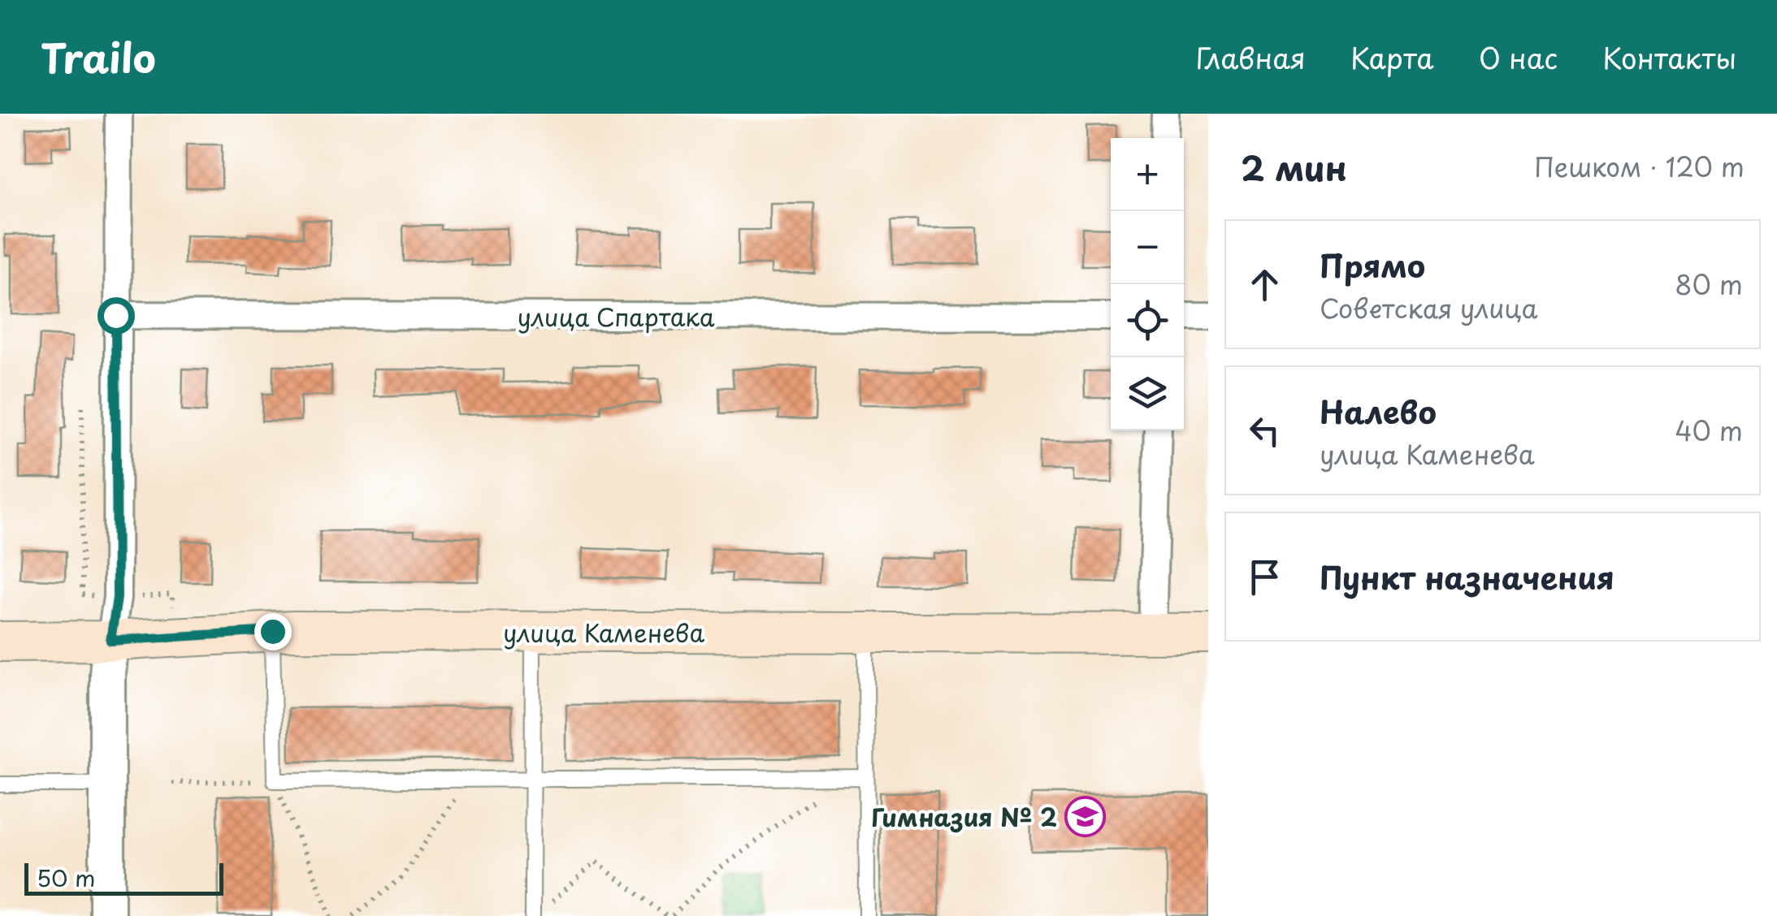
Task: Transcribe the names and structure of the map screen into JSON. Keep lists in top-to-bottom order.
{
  "streets": {
    "main road": ["улица Каменева"],
    "street": ["улица Спартака"]
  },
  "places": {
    "school or university": ["Гимназия № 2"]
  },
  "scale_bar": "50 m",
  "page": {
    "header": "Trailo",
    "nav": [
      "Главная",
      "Карта",
      "О нас",
      "Контакты"
    ],
    "heading": ["2 мин", "Пешком · 120 m"],
    "map_buttons": ["+", "−"],
    "list": [
      ["Прямо", "Советская улица", "80 m"],
      ["Налево", "улица Каменева", "40 m"],
      "Пункт назначения"
    ],
    "scale": "50 m"
  }
}
